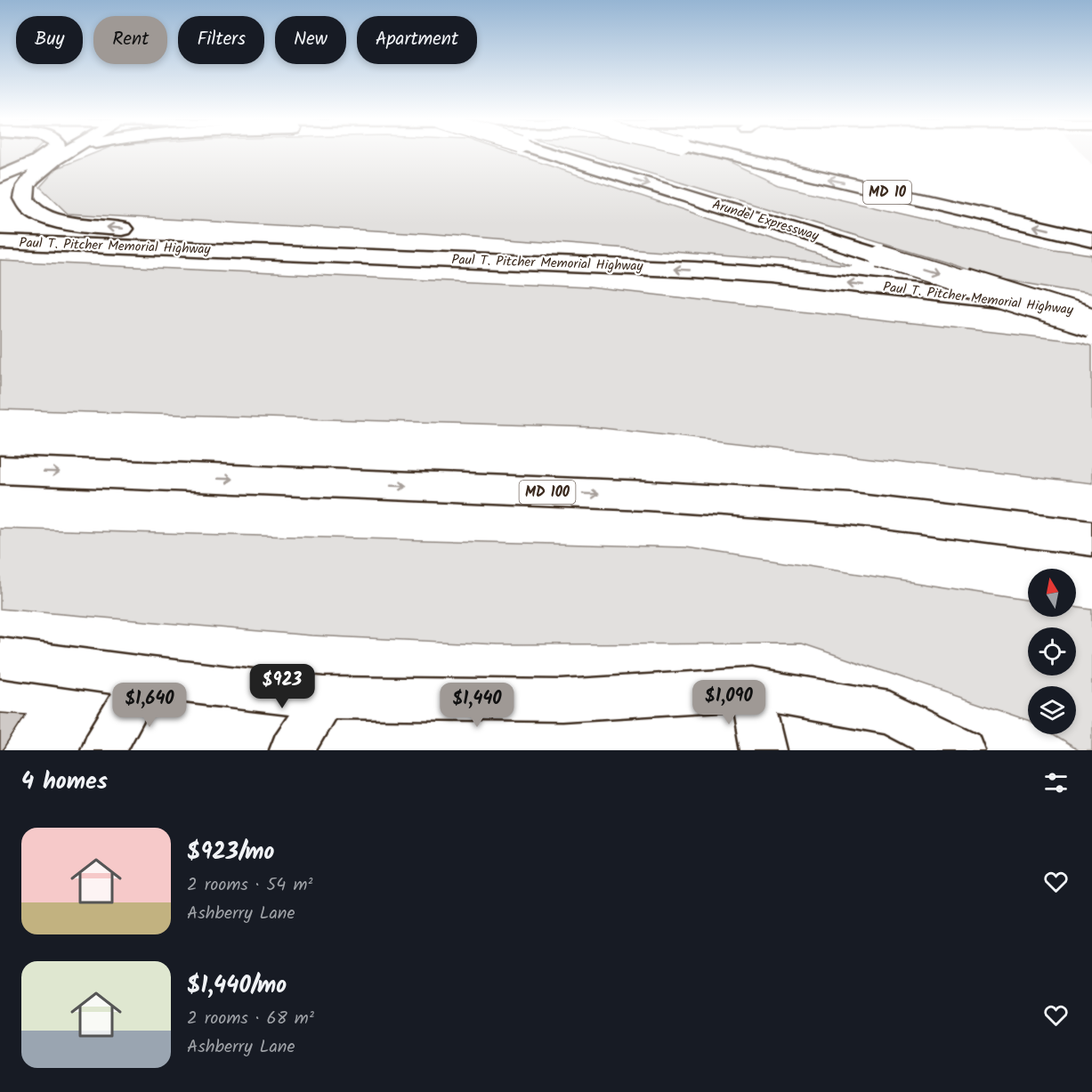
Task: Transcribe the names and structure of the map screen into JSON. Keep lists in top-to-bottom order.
{
  "streets": {
    "main road": [
      "MD 10",
      "Arundel Expressway",
      "Paul T. Pitcher Memorial Highway",
      "MD 100"
    ]
  },
  "north": "top",
  "page": {
    "chip": [
      "Buy",
      "Rent",
      "Filters",
      "New",
      "Apartment"
    ],
    "price": [
      "$923",
      "$1,090",
      "$1,640",
      "$1,440"
    ],
    "heading": "4 homes",
    "list": [
      {
        "name": "$923/mo",
        "note": "2 rooms · 54 m² · Ashberry Lane"
      },
      {
        "name": "$1,440/mo",
        "note": "2 rooms · 68 m² · Ashberry Lane"
      }
    ]
  }
}
